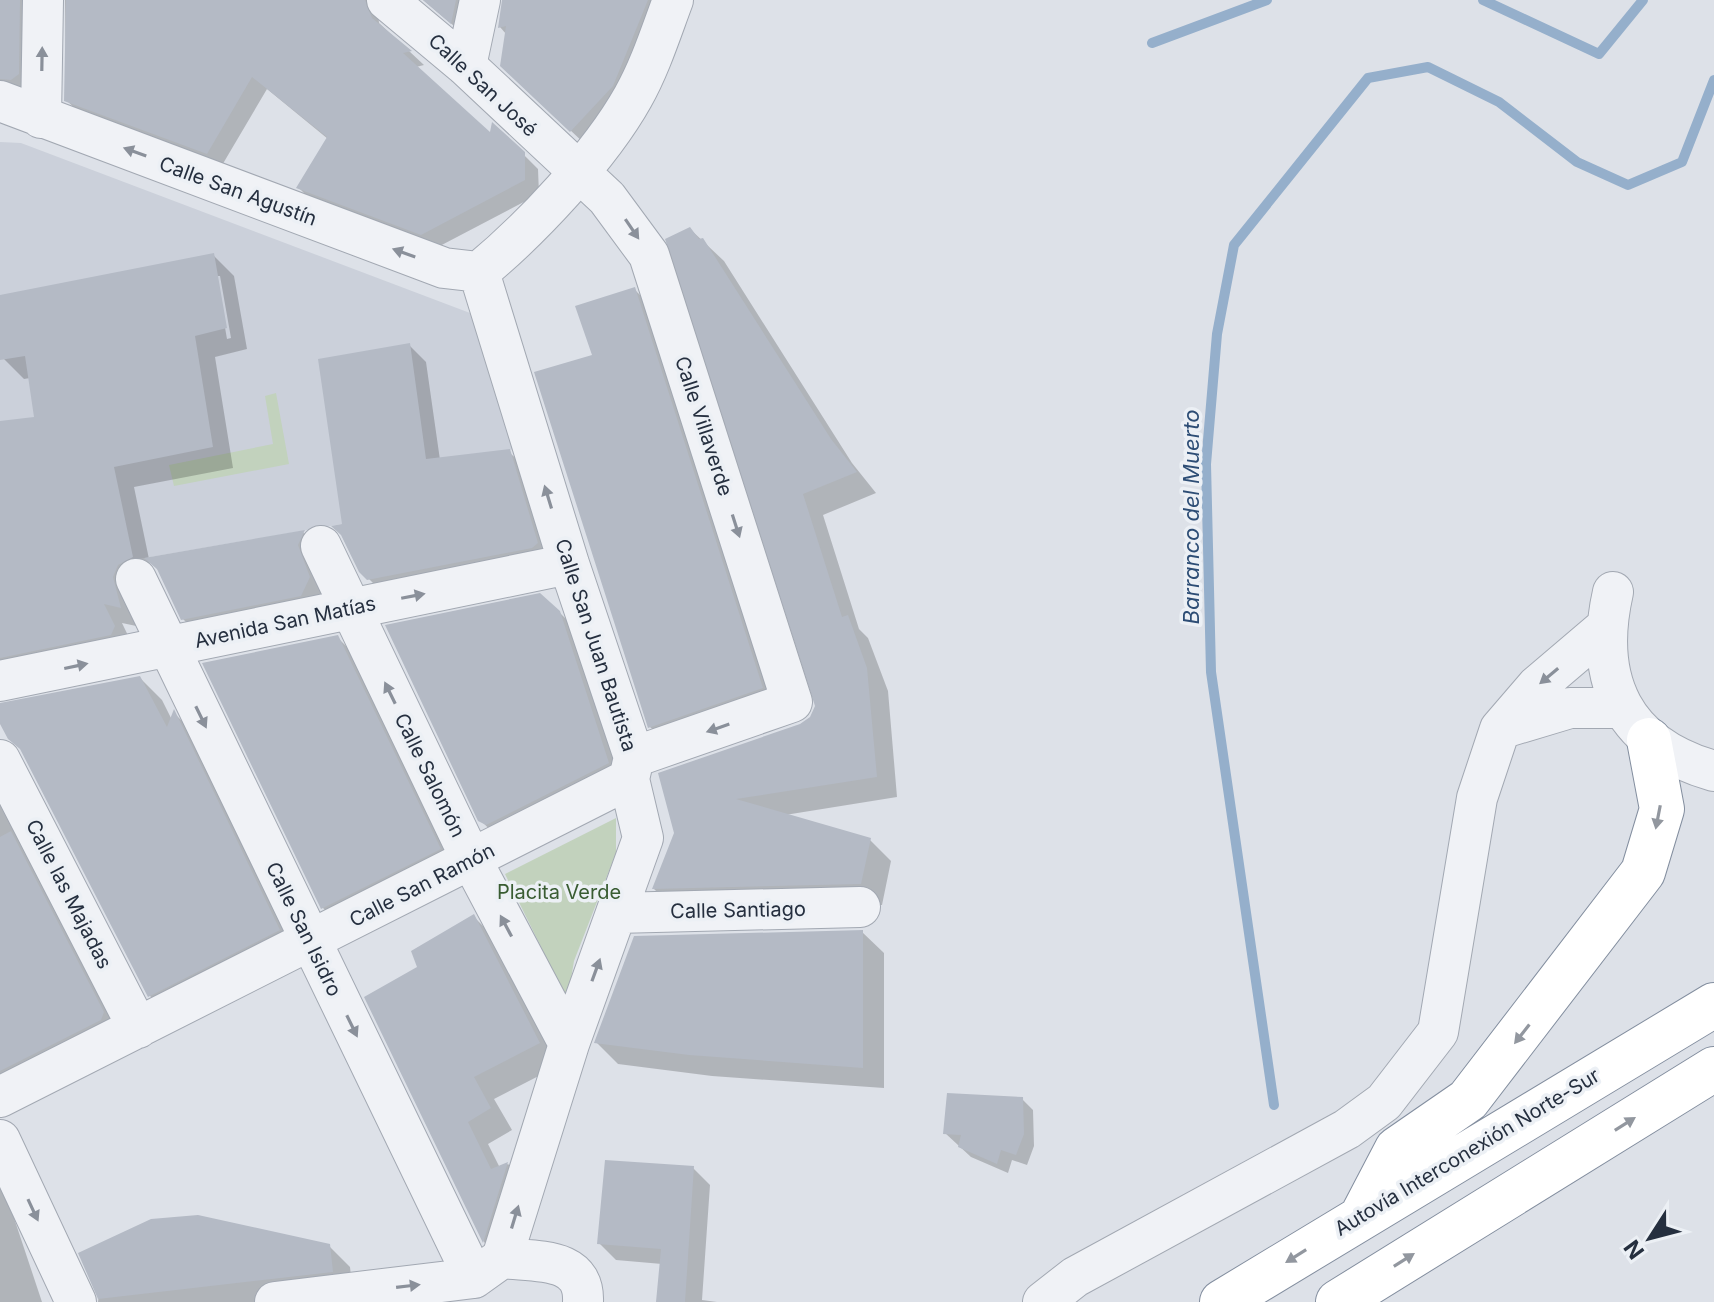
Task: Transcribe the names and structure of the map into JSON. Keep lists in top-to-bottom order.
{
  "streets": {
    "highway": ["Autovía Interconexión Norte-Sur"],
    "street": [
      "Calle San José",
      "Calle San Agustín",
      "Calle Villaverde",
      "Avenida San Matías",
      "Calle San Juan Bautista",
      "Calle Salomón",
      "Calle San Ramón",
      "Calle las Majadas",
      "Calle Santiago",
      "Calle San Isidro"
    ]
  },
  "crossings": [
    ["Calle San José", "Calle Villaverde"],
    ["Calle San Agustín", "Calle San Juan Bautista"],
    ["Calle Villaverde", "Calle San Ramón"],
    ["Avenida San Matías", "Calle San Juan Bautista"],
    ["Avenida San Matías", "Calle Salomón"],
    ["Avenida San Matías", "Calle San Isidro"],
    ["Calle San Juan Bautista", "Calle Salomón"],
    ["Calle San Juan Bautista", "Calle San Ramón"],
    ["Calle San Juan Bautista", "Calle Santiago"],
    ["Calle San Juan Bautista", "Calle San Isidro"],
    ["Calle Salomón", "Calle San Ramón"],
    ["Calle San Ramón", "Calle las Majadas"],
    ["Calle San Ramón", "Calle San Isidro"]
  ],
  "one_way": [
    "Calle San Agustín",
    "Calle Villaverde",
    "Avenida San Matías",
    "Calle San Juan Bautista",
    "Calle Salomón",
    "Calle San Isidro"
  ],
  "water": ["Barranco del Muerto"],
  "parks": ["Placita Verde"],
  "north": "bottom left"
}
